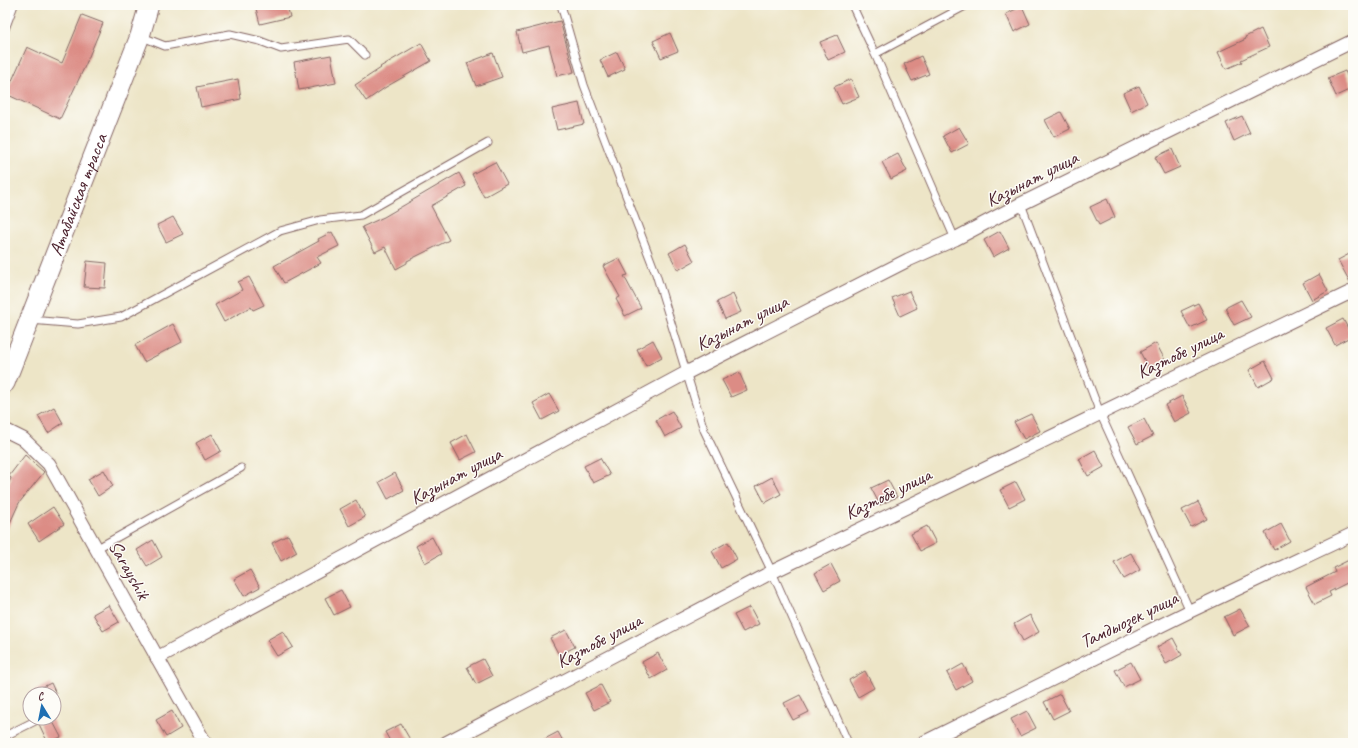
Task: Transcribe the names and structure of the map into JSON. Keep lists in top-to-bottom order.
{
  "streets": {
    "main road": ["Атабайская трасса"],
    "street": [
      "Казынат улица",
      "Казтобе улица",
      "Sarayshik",
      "Тамдыозек улица"
    ]
  },
  "crossings": [
    ["Казынат улица", "Sarayshik"]
  ],
  "north": "top"
}
